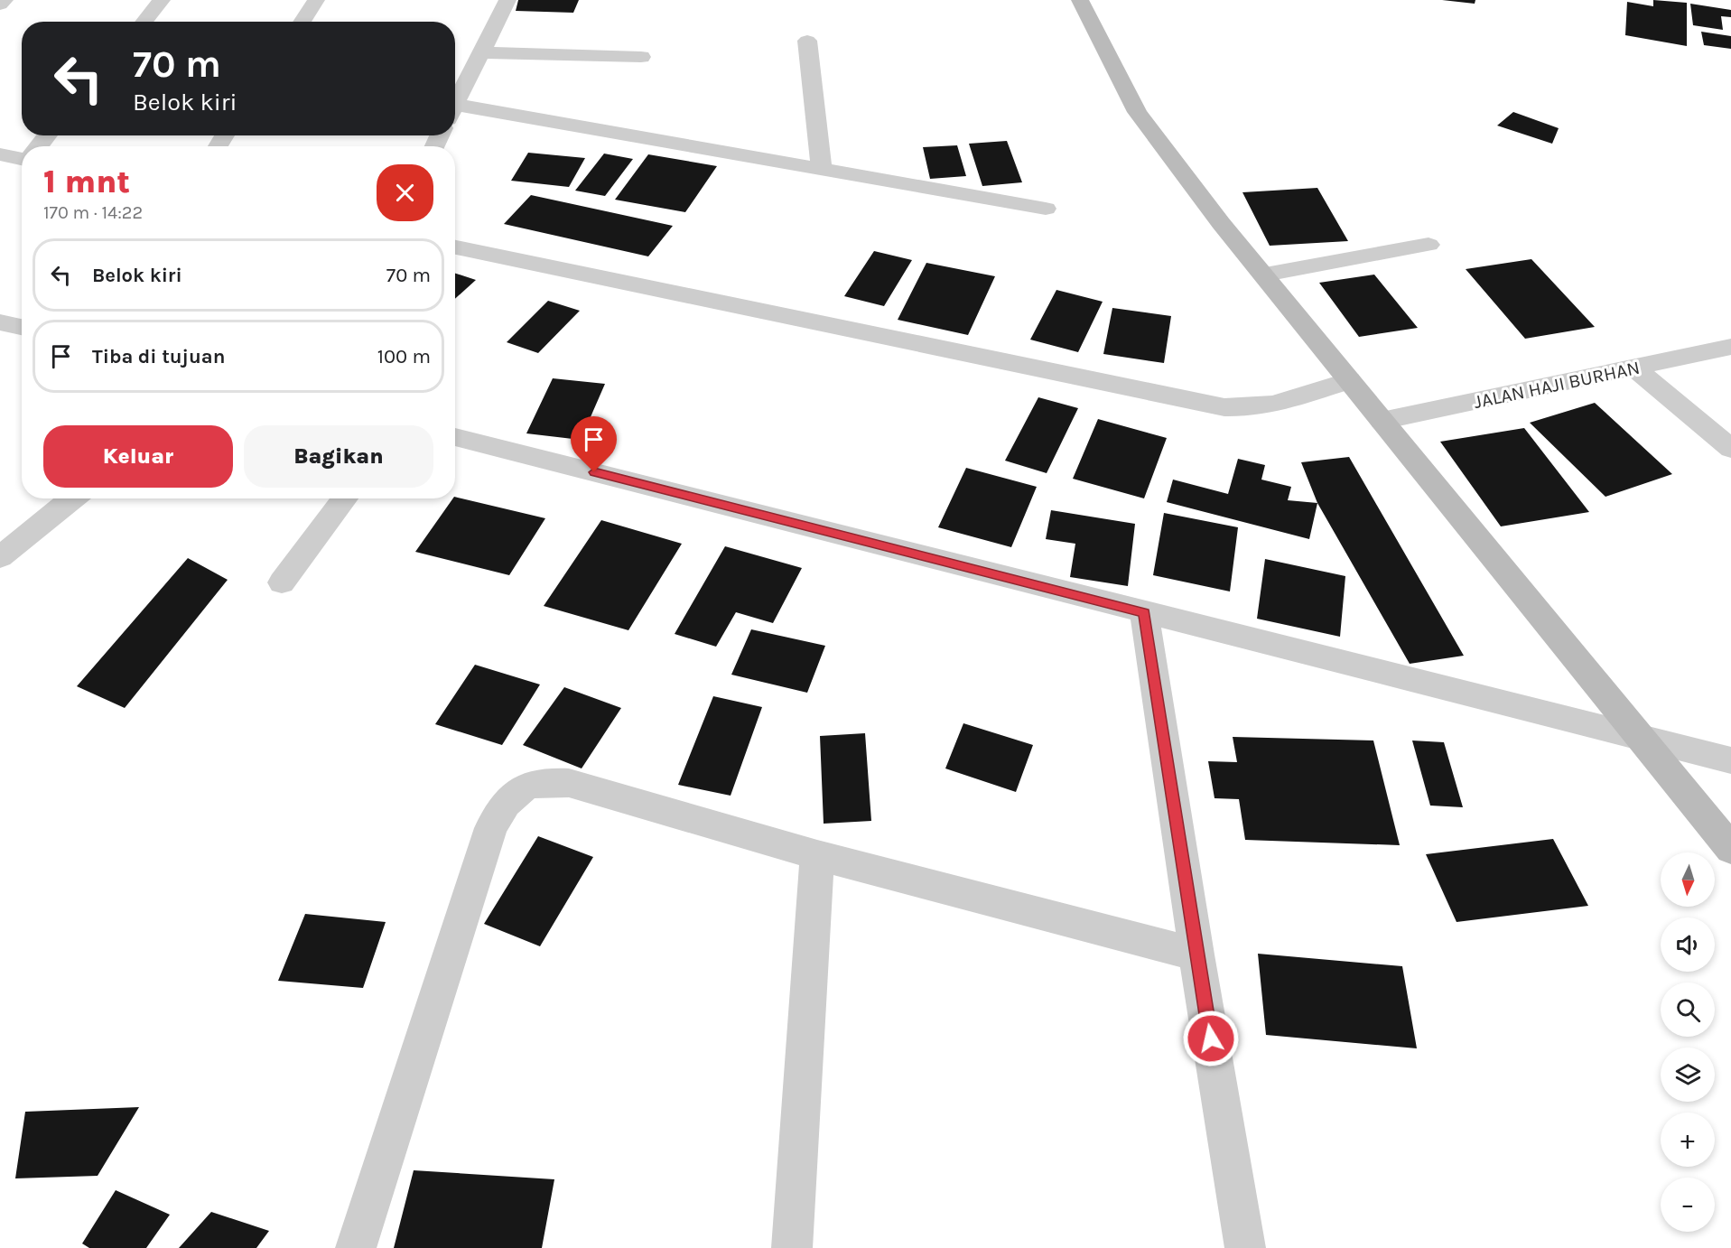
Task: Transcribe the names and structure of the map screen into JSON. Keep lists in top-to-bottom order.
{
  "streets": {
    "street": ["JALAN HAJI BURHAN"]
  },
  "north": "bottom",
  "page": {
    "turn": ["70 m", "Belok kiri"],
    "heading": ["1 mnt", "170 m · 14:22"],
    "list": [
      {
        "name": "Belok kiri",
        "value": "70 m"
      },
      {
        "name": "Tiba di tujuan",
        "value": "100 m"
      }
    ],
    "buttons": ["Keluar", "Bagikan"],
    "map_buttons": ["+", "−"]
  }
}
